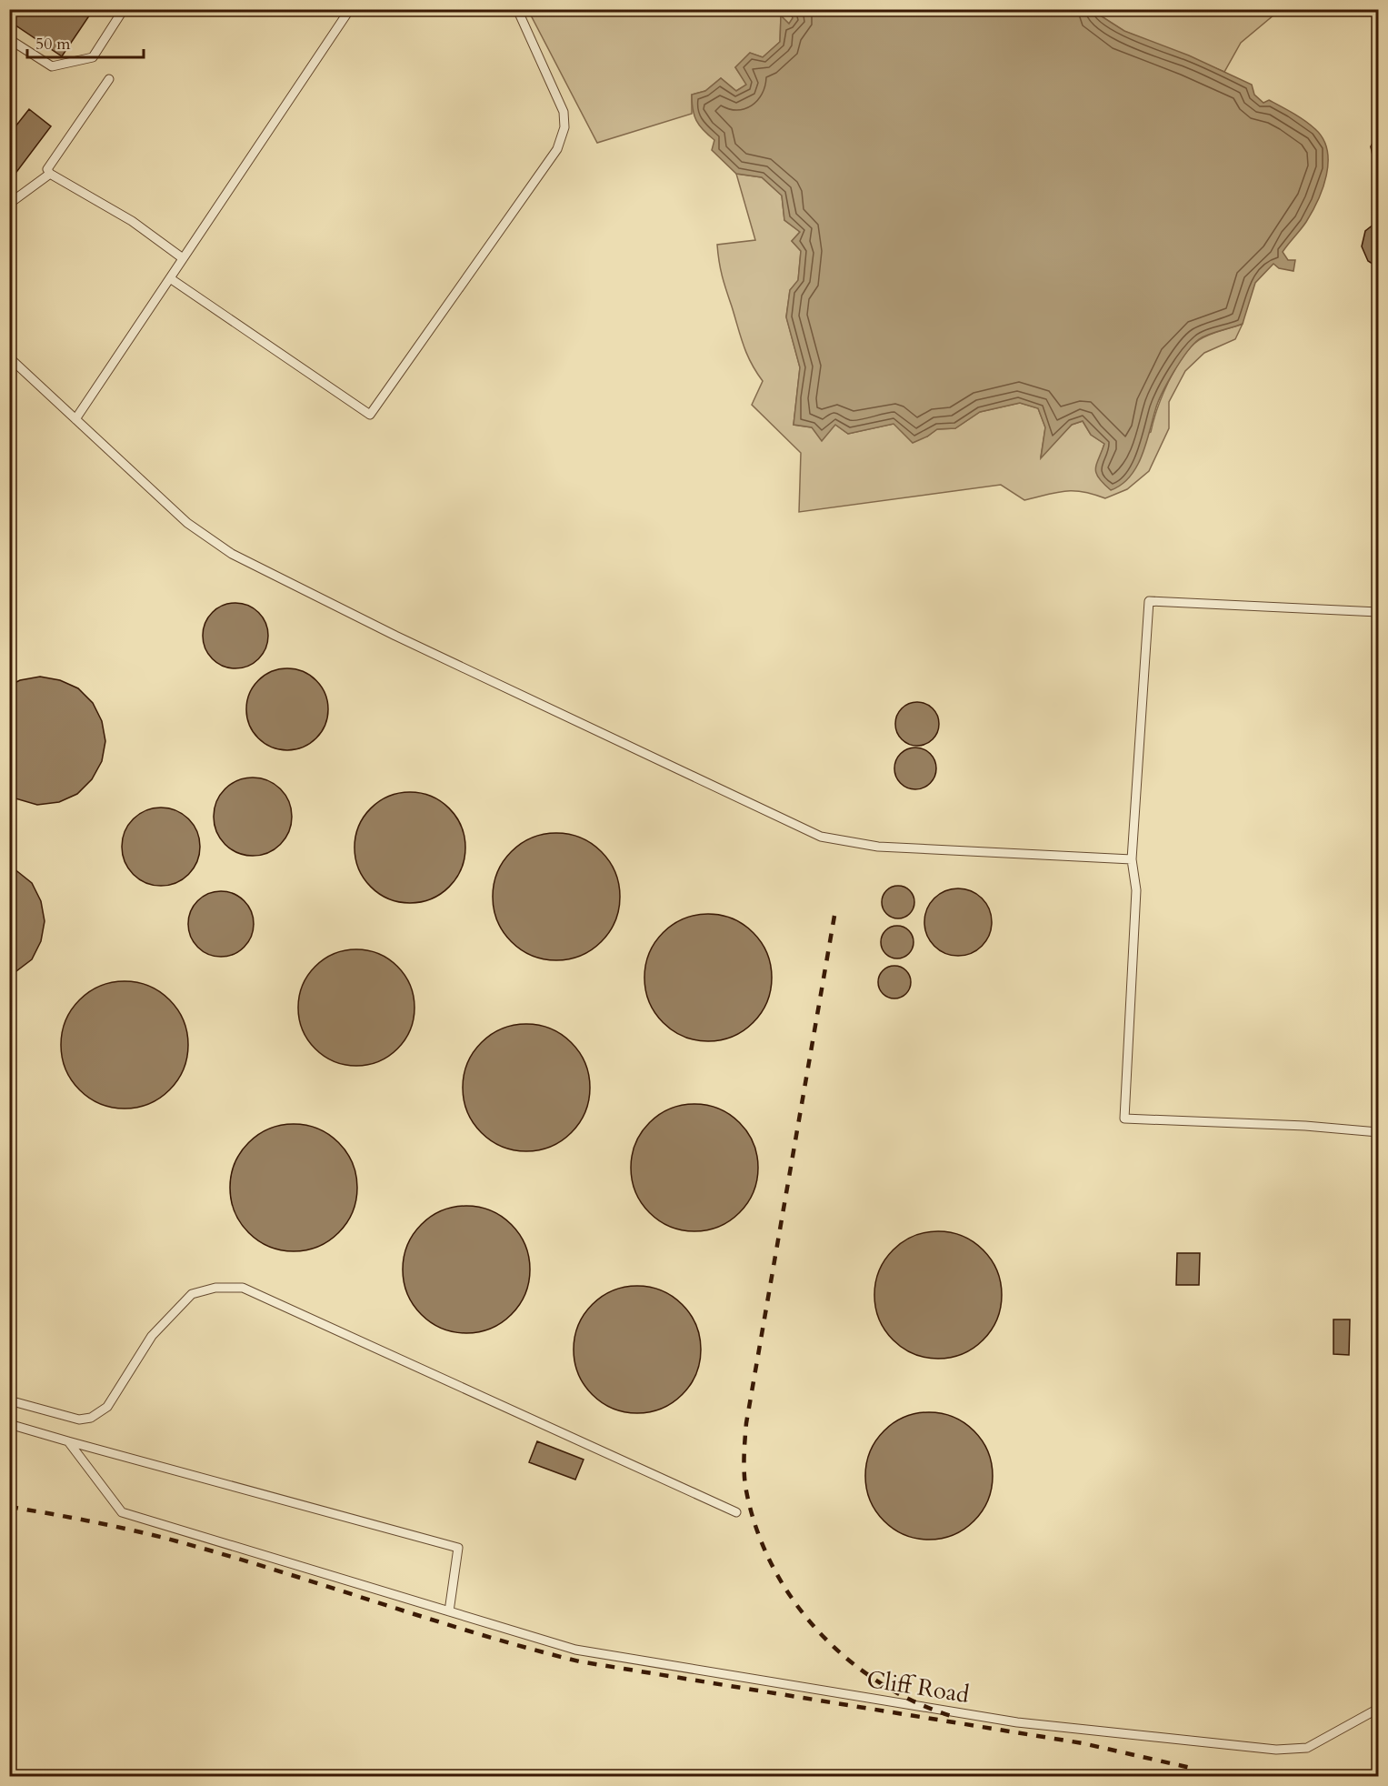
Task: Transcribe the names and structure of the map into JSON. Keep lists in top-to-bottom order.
{
  "streets": {
    "lane": ["Cliff Road"]
  },
  "scale_bar": "50 m"
}
